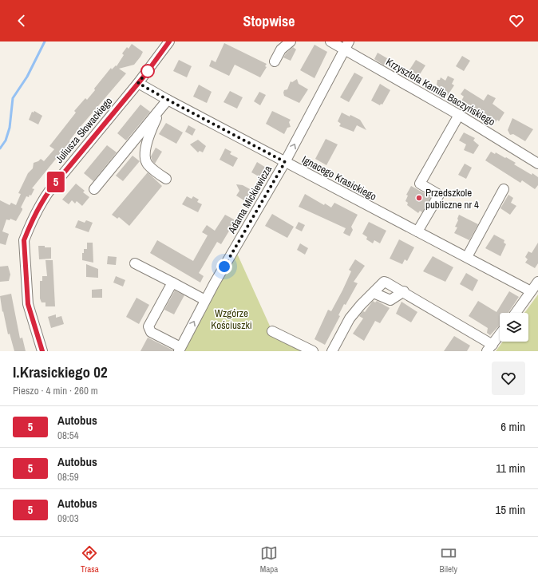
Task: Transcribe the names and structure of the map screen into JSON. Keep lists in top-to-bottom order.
{
  "streets": {
    "street": [
      "Krzysztofa Kamila Baczyńskiego",
      "Juliusza Słowackiego",
      "Ignacego Krasickiego",
      "Adama Mickiewicza"
    ]
  },
  "crossings": [
    ["Krzysztofa Kamila Baczyńskiego", "Adama Mickiewicza"],
    ["Juliusza Słowackiego", "Ignacego Krasickiego"],
    ["Ignacego Krasickiego", "Adama Mickiewicza"]
  ],
  "one_way": ["Adama Mickiewicza"],
  "parks": ["Wzgórze Kościuszki"],
  "places": ["Przedszkole publiczne nr 4"],
  "lines": ["bus line 5"],
  "page": {
    "header": "Stopwise",
    "on_map": "5",
    "heading": ["I.Krasickiego 02", "Pieszo · 4 min · 260 m"],
    "list": [
      {
        "mark": "5",
        "name": "Autobus",
        "note": "08:54",
        "value": "6 min"
      },
      {
        "mark": "5",
        "name": "Autobus",
        "note": "08:59",
        "value": "11 min"
      },
      {
        "mark": "5",
        "name": "Autobus",
        "note": "09:03",
        "value": "15 min"
      }
    ],
    "tabs": ["Trasa", "Mapa", "Bilety"]
  }
}
